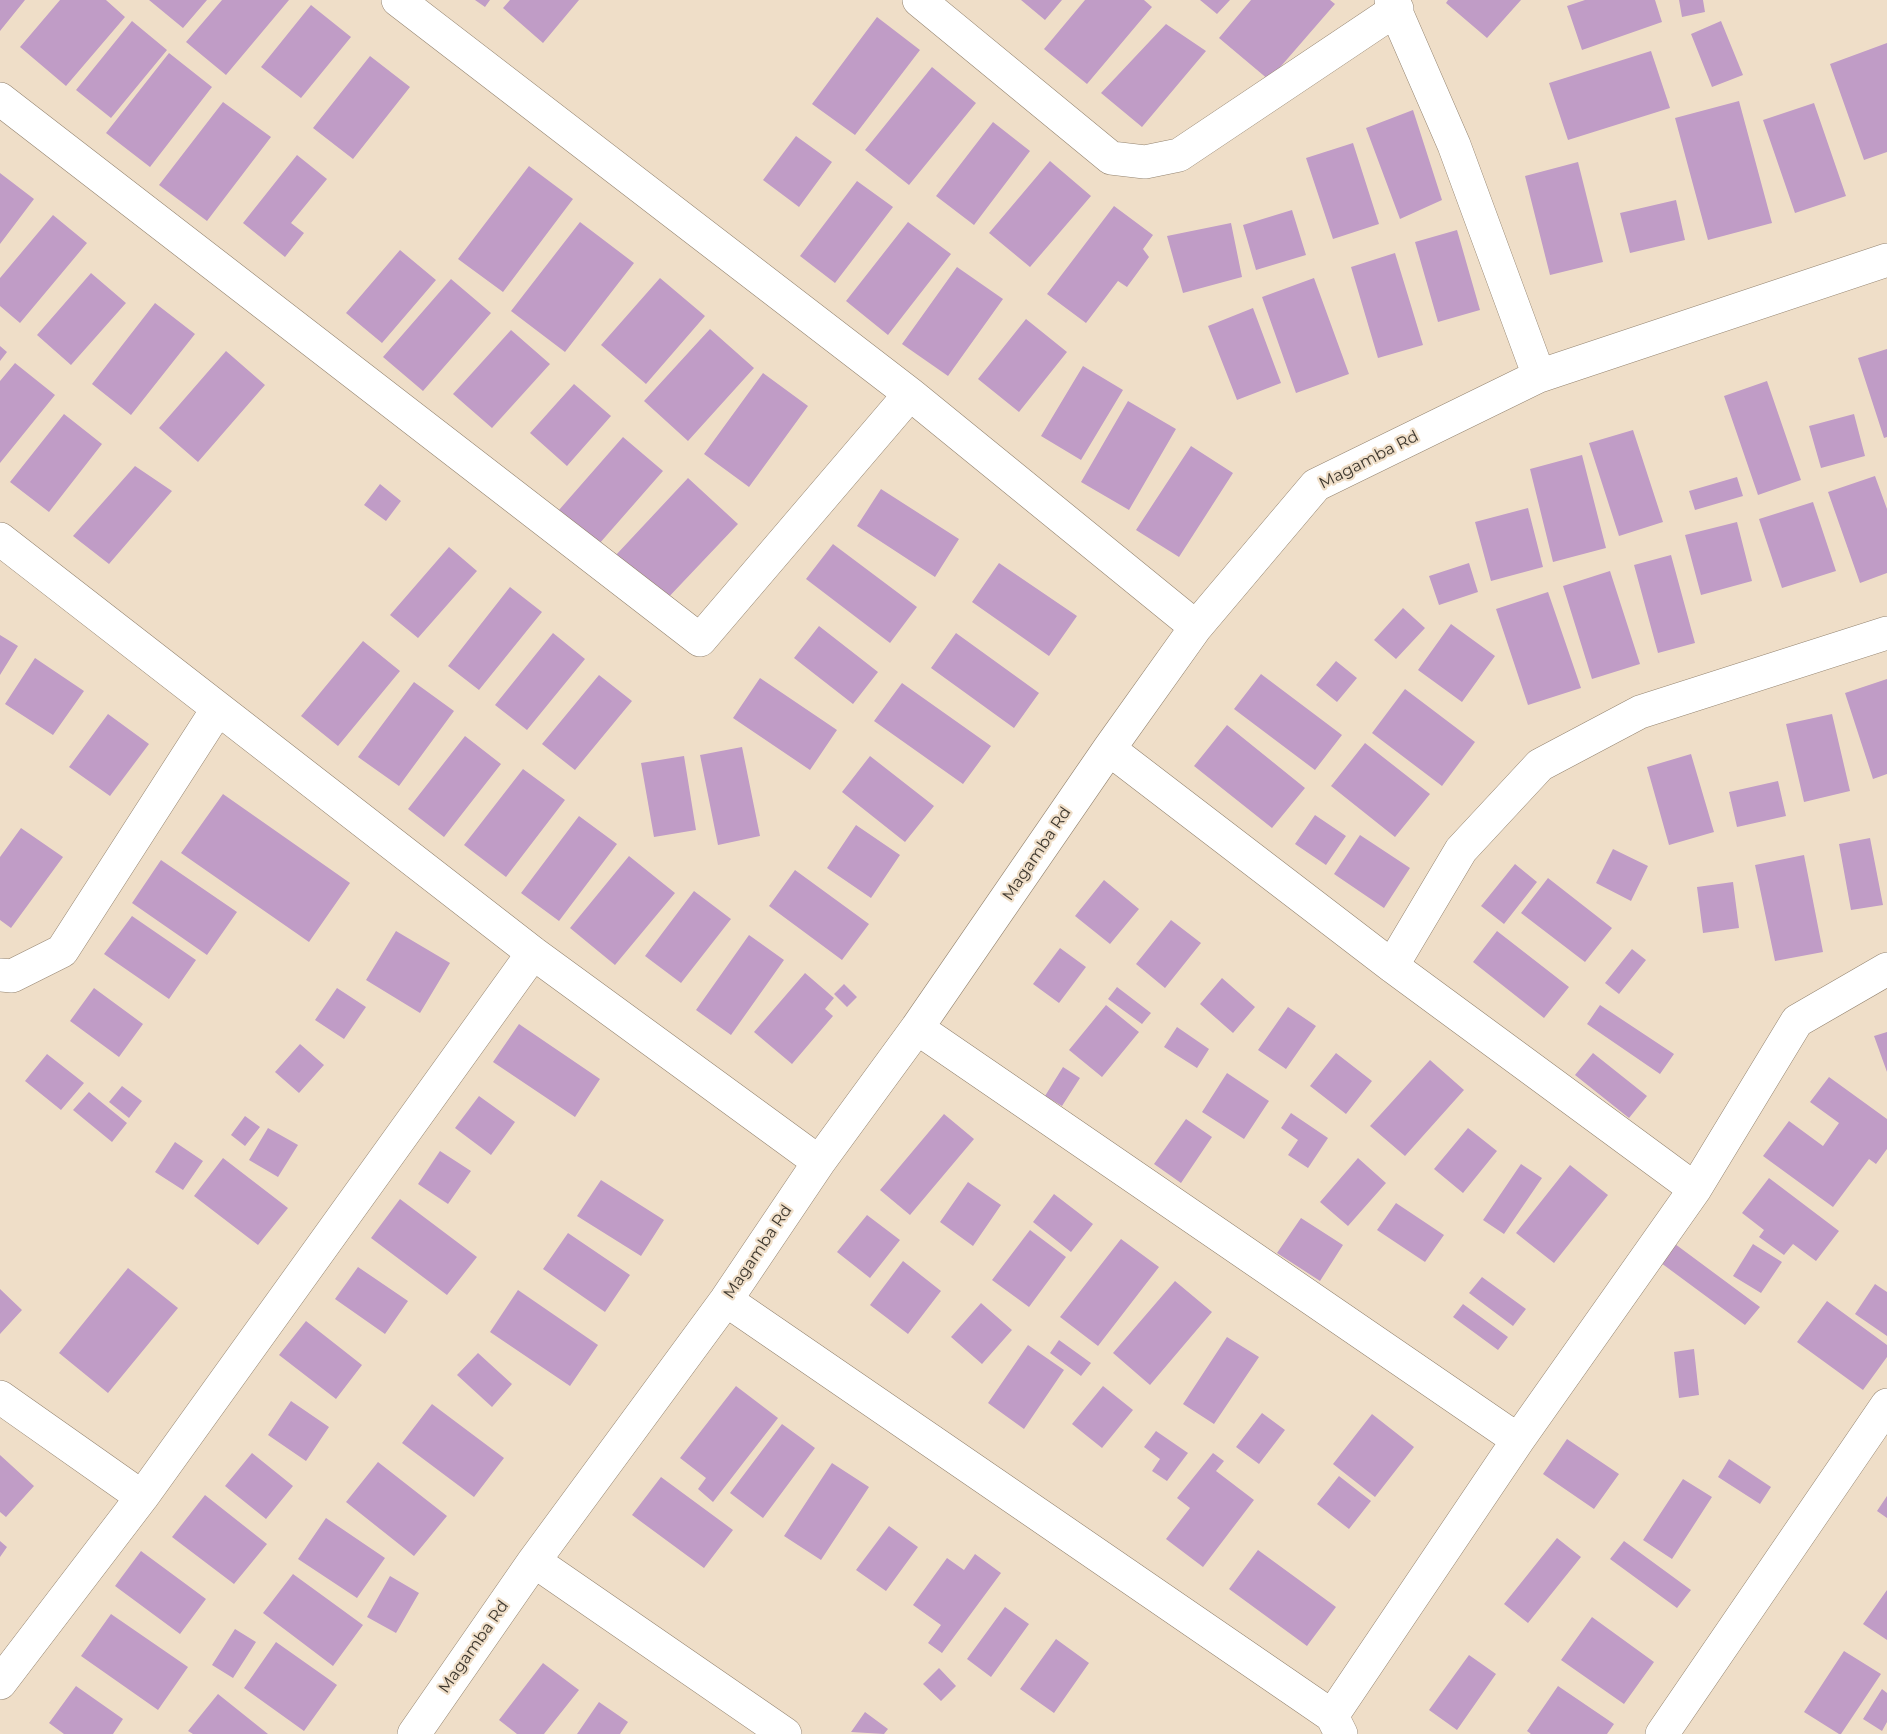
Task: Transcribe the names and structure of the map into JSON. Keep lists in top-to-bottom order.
{
  "streets": {
    "street": ["Magamba Rd"]
  }
}
